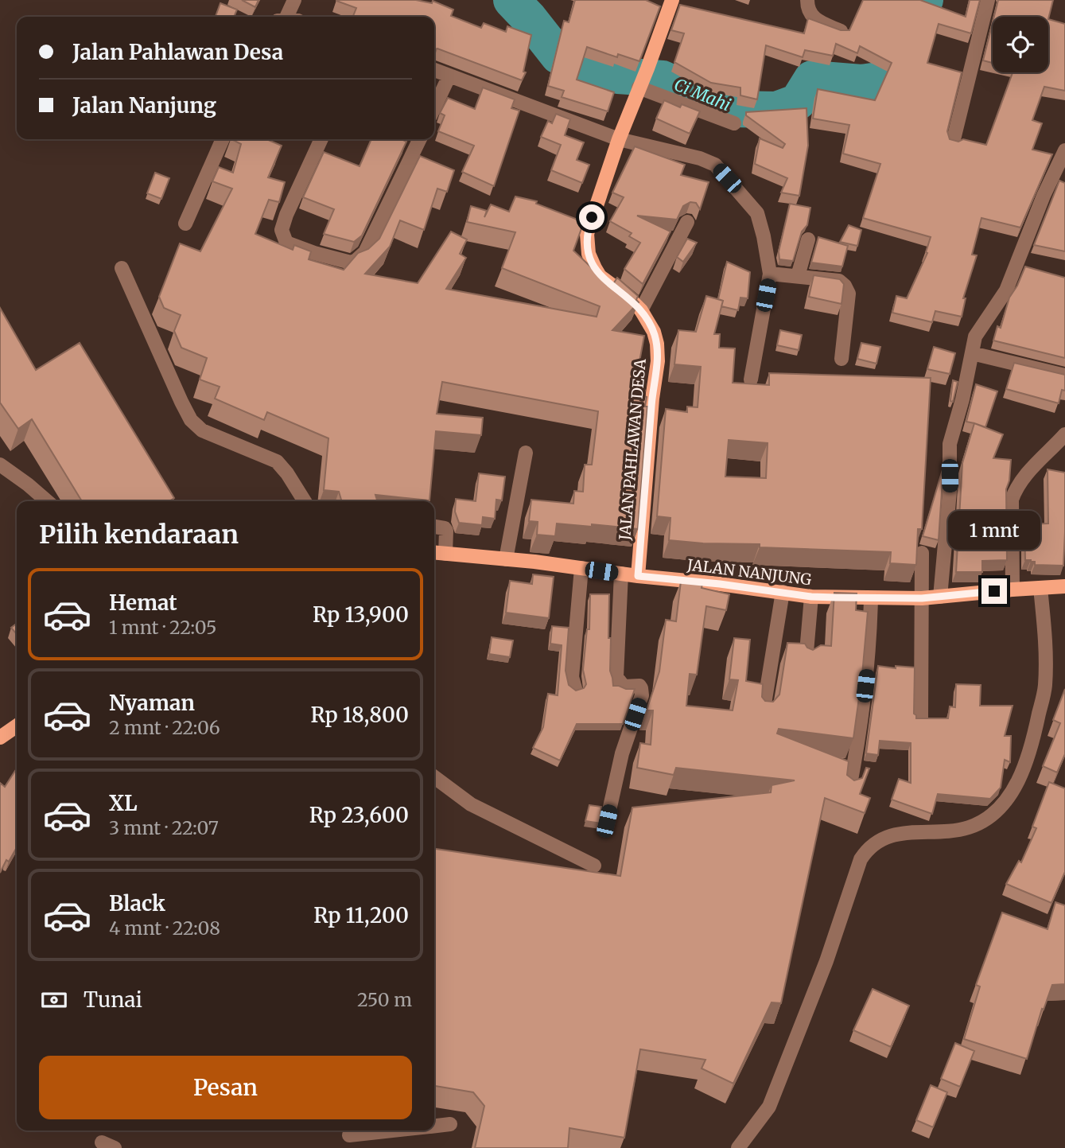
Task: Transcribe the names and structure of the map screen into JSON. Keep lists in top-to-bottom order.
{
  "streets": {
    "main road": ["JALAN PAHLAWAN DESA", "JALAN NANJUNG"]
  },
  "crossings": [
    ["JALAN PAHLAWAN DESA", "JALAN NANJUNG"]
  ],
  "water": ["Ci Mahi"],
  "page": {
    "banner": ["Jalan Pahlawan Desa", "Jalan Nanjung"],
    "heading": "Pilih kendaraan",
    "bubble": "1 mnt",
    "list": [
      {
        "name": "Hemat",
        "note": "1 mnt · 22:05",
        "value": "Rp 13,900"
      },
      {
        "name": "Nyaman",
        "note": "2 mnt · 22:06",
        "value": "Rp 18,800"
      },
      {
        "name": "XL",
        "note": "3 mnt · 22:07",
        "value": "Rp 23,600"
      },
      {
        "name": "Black",
        "note": "4 mnt · 22:08",
        "value": "Rp 11,200"
      }
    ],
    "pay": ["Tunai", "250 m"],
    "buttons": "Pesan"
  }
}
